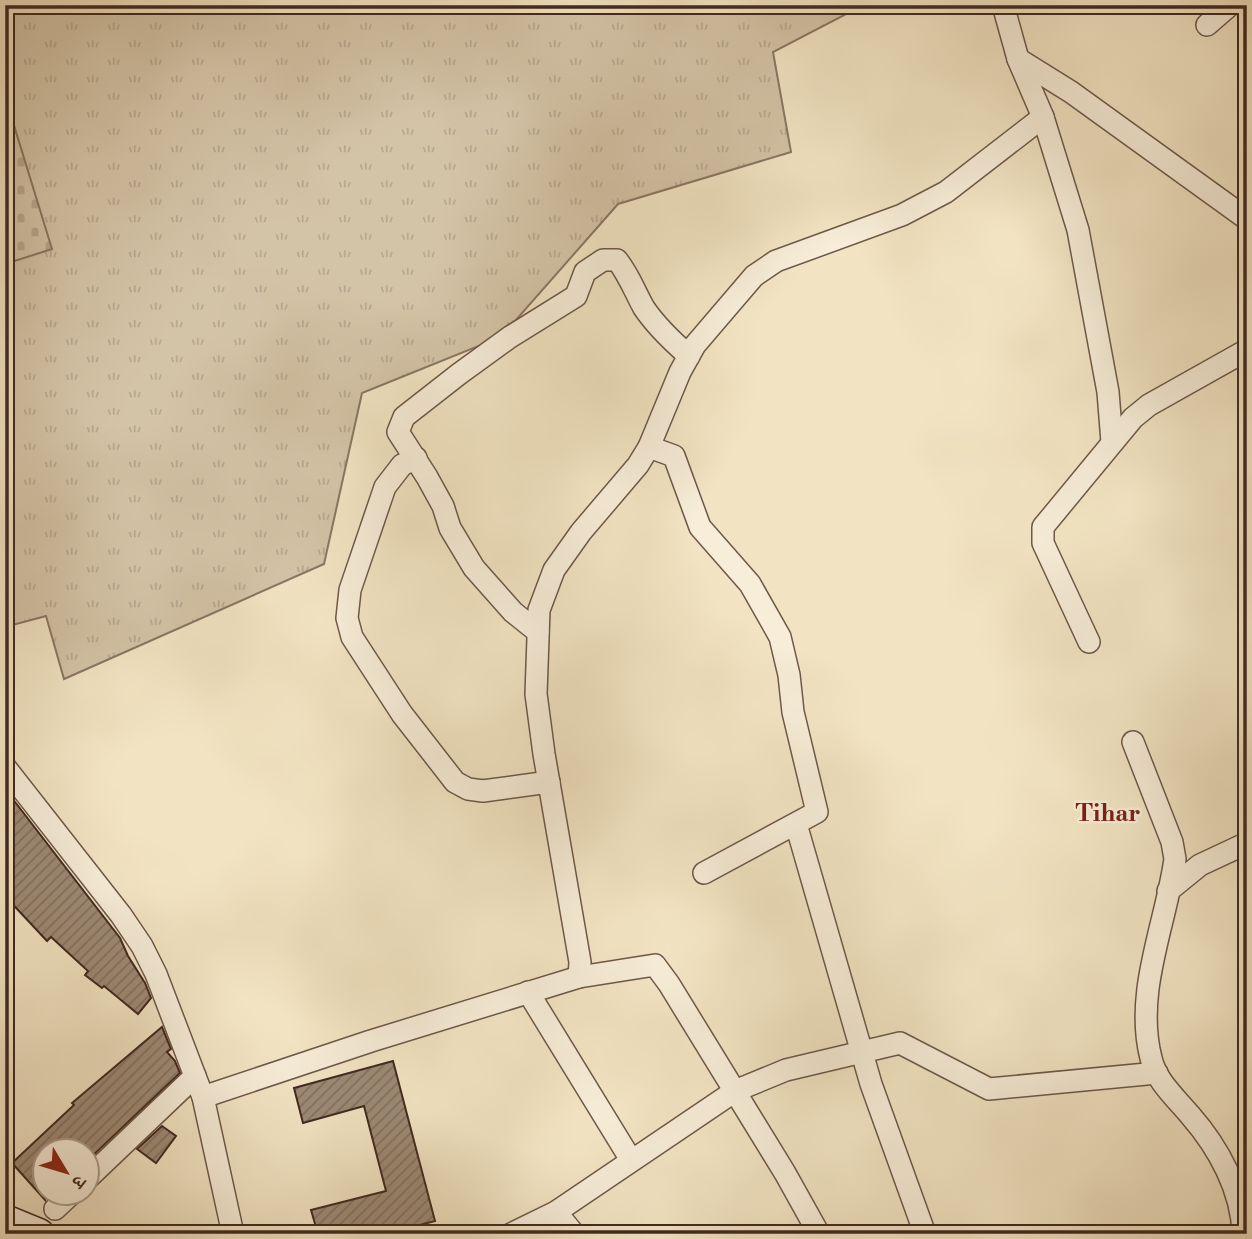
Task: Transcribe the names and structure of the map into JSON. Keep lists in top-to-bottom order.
{
  "districts": ["Tihar"],
  "north": "bottom right"
}
